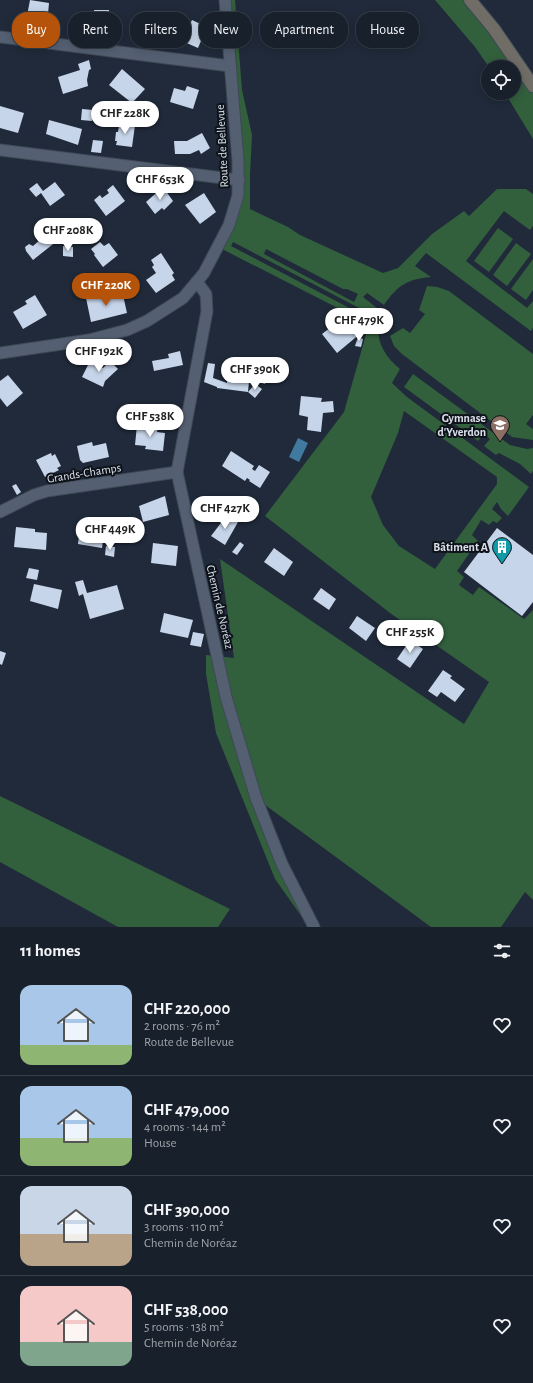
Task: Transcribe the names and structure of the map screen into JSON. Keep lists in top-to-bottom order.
{
  "streets": {
    "street": ["Route de Bellevue", "Grands-Champs", "Chemin de Noréaz"]
  },
  "crossings": [
    ["Route de Bellevue", "Chemin de Noréaz"],
    ["Grands-Champs", "Chemin de Noréaz"]
  ],
  "places": {
    "school or university": ["Gymnase d'Yverdon"],
    "building": ["Bâtiment A"]
  },
  "page": {
    "chip": [
      "Buy",
      "Rent",
      "Filters",
      "New",
      "Apartment",
      "House"
    ],
    "price": [
      "CHF 228K",
      "CHF 653K",
      "CHF 208K",
      "CHF 220K",
      "CHF 479K",
      "CHF 192K",
      "CHF 390K",
      "CHF 538K",
      "CHF 427K",
      "CHF 449K",
      "CHF 255K"
    ],
    "heading": "11 homes",
    "list": [
      {
        "name": "CHF 220,000",
        "note": "2 rooms · 76 m² · Route de Bellevue"
      },
      {
        "name": "CHF 479,000",
        "note": "4 rooms · 144 m² · House"
      },
      {
        "name": "CHF 390,000",
        "note": "3 rooms · 110 m² · Chemin de Noréaz"
      },
      {
        "name": "CHF 538,000",
        "note": "5 rooms · 138 m² · Chemin de Noréaz"
      }
    ]
  }
}
